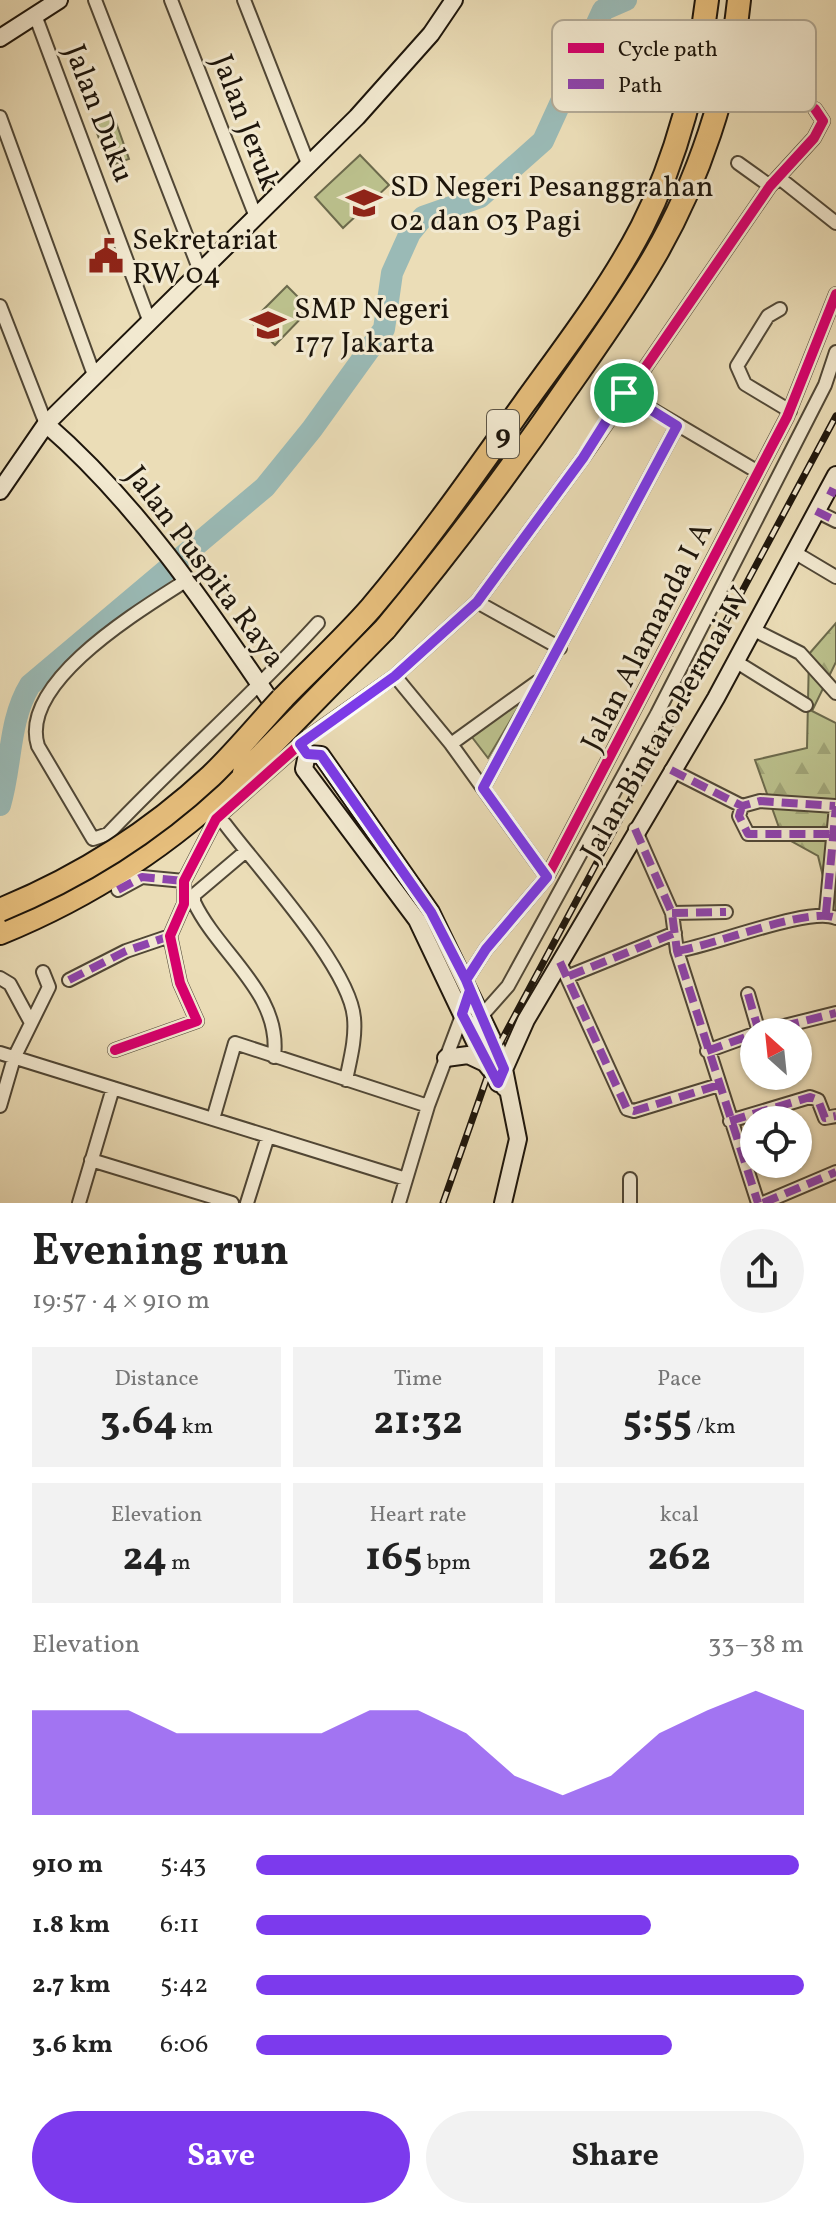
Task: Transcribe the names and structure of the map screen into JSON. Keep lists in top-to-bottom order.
{
  "streets": {
    "highway": ["9"],
    "main road": ["Jalan Puspita Raya", "Jalan Bintaro Permai IV"],
    "street": ["Jalan Duku", "Jalan Jeruk", "Jalan Alamanda I A"]
  },
  "places": {
    "school or university": ["SD Negeri Pesanggrahan 02 dan 03 Pagi", "SMP Negeri 177 Jakarta"],
    "public building": ["Sekretariat RW 04"]
  },
  "legend": ["Cycle path", "Path"],
  "north": "top left",
  "page": {
    "heading": ["Evening run", "19:57 · 4 × 910 m"],
    "stats": [
      ["Distance", "3.64 km"],
      ["Time", "21:32"],
      ["Pace", "5:55 /km"],
      ["Elevation", "24 m"],
      ["Heart rate", "165 bpm"],
      ["kcal", "262"]
    ],
    "chart": ["Elevation", "33–38 m"],
    "list": [
      {
        "name": "910 m",
        "note": "5:43"
      },
      {
        "name": "1.8 km",
        "note": "6:11"
      },
      {
        "name": "2.7 km",
        "note": "5:42"
      },
      {
        "name": "3.6 km",
        "note": "6:06"
      }
    ],
    "buttons": ["Save", "Share"]
  }
}
